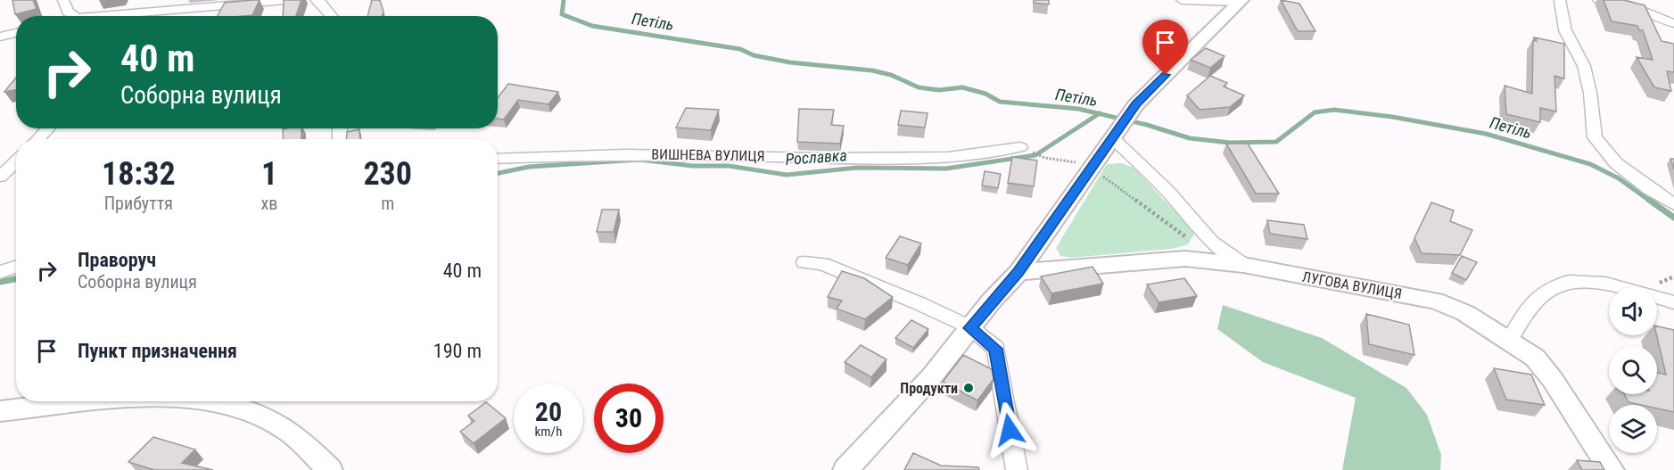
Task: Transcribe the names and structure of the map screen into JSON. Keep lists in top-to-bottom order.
{
  "streets": {
    "street": ["ВИШНЕВА ВУЛИЦЯ", "ЛУГОВА ВУЛИЦЯ"]
  },
  "water": ["Петіль", "Рославка"],
  "places": ["Продукти"],
  "page": {
    "turn": ["40 m", "Соборна вулиця"],
    "eta": [
      "18:32",
      "Прибуття",
      "1",
      "хв",
      "230",
      "m"
    ],
    "list": [
      {
        "name": "Праворуч",
        "note": "Соборна вулиця",
        "value": "40 m"
      },
      {
        "name": "Пункт призначення",
        "value": "190 m"
      }
    ],
    "speed": "20 km/h",
    "limit": "30"
  }
}
